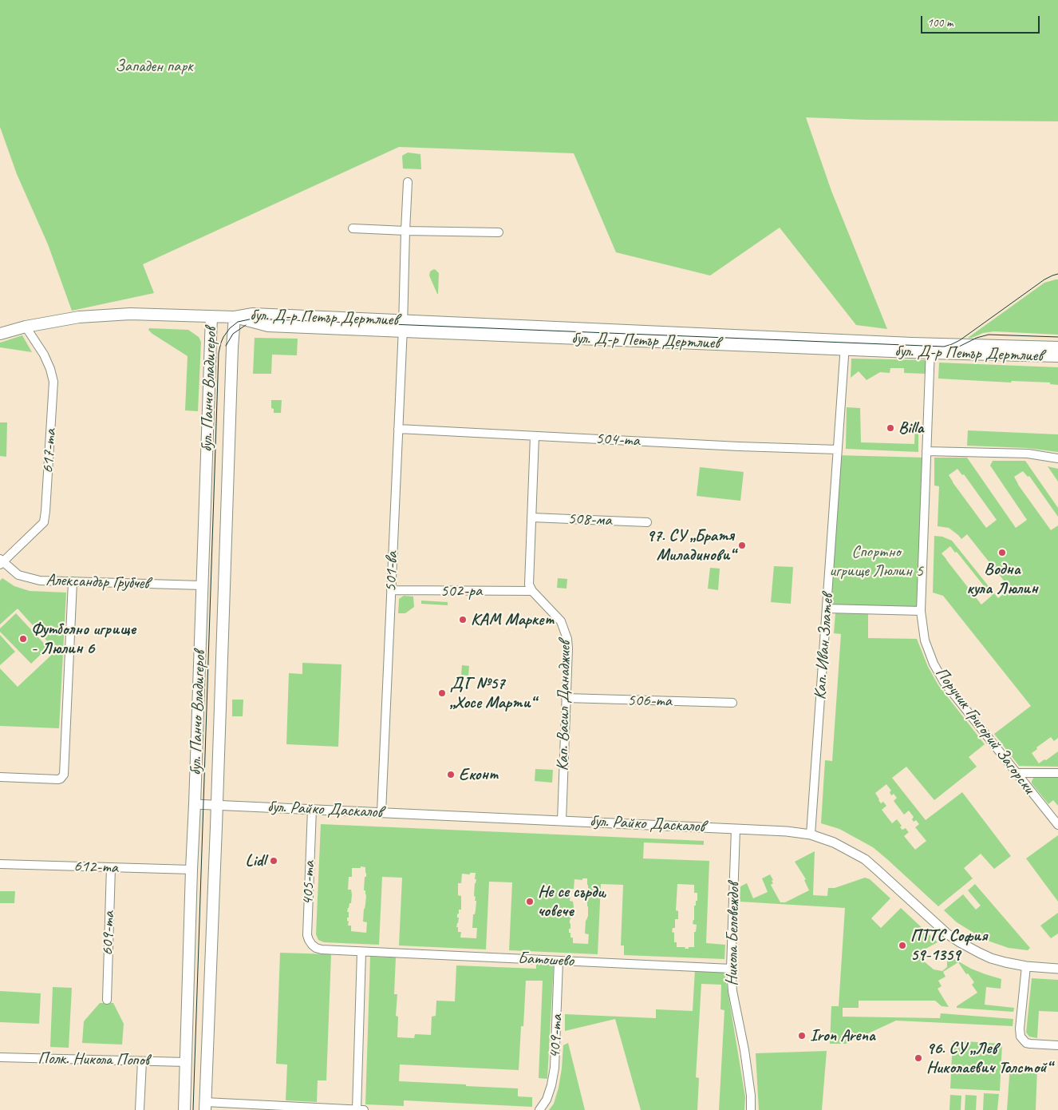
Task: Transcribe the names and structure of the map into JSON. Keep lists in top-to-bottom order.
{
  "streets": {
    "main road": ["бул. Д-р Петър Дертлиев", "бул. Панчо Владигеров"],
    "street": [
      "504-та",
      "617-та",
      "508-ма",
      "501-ва",
      "Александър Грубчев",
      "502-ра",
      "Кап. Иван Златев",
      "506-та",
      "Кап. Васил Данаджиев",
      "Поручик Григорий Загорски",
      "бул. Райко Даскалов",
      "612-та",
      "405-та",
      "609-та",
      "Никола Беловеждов",
      "Батошево",
      "409-та",
      "Полк. Никола Попов"
    ]
  },
  "crossings": [
    ["бул. Д-р Петър Дертлиев", "бул. Панчо Владигеров"],
    ["бул. Д-р Петър Дертлиев", "617-та"],
    ["бул. Д-р Петър Дертлиев", "501-ва"],
    ["бул. Д-р Петър Дертлиев", "Кап. Иван Златев"],
    ["бул. Д-р Петър Дертлиев", "Поручик Григорий Загорски"],
    ["бул. Панчо Владигеров", "Александър Грубчев"],
    ["бул. Панчо Владигеров", "бул. Райко Даскалов"],
    ["бул. Панчо Владигеров", "612-та"],
    ["бул. Панчо Владигеров", "Полк. Никола Попов"],
    ["504-та", "501-ва"],
    ["504-та", "Кап. Иван Златев"],
    ["617-та", "Александър Грубчев"],
    ["501-ва", "502-ра"],
    ["501-ва", "бул. Райко Даскалов"],
    ["502-ра", "Кап. Васил Данаджиев"],
    ["Кап. Иван Златев", "бул. Райко Даскалов"],
    ["506-та", "Кап. Васил Данаджиев"],
    ["Кап. Васил Данаджиев", "бул. Райко Даскалов"],
    ["бул. Райко Даскалов", "405-та"],
    ["бул. Райко Даскалов", "Никола Беловеждов"],
    ["612-та", "609-та"],
    ["405-та", "Батошево"],
    ["Никола Беловеждов", "Батошево"],
    ["Батошево", "409-та"]
  ],
  "parks": ["Западен парк", "Спортно игрище Люлин 5"],
  "places": [
    "Billa",
    "97. СУ „Братя Миладинови“",
    "Водна кула Люлин",
    "КАМ Маркет",
    "Футболно игрище - Люлин 6",
    "ДГ №57 „Хосе Марти“",
    "Еконт",
    "Lidl",
    "Не се сърди, човече",
    "ПТТС София 59-1359",
    "Iron Arena",
    "96. СУ „Лев Николаевич Толстой“"
  ],
  "scale_bar": "100 m"
}
